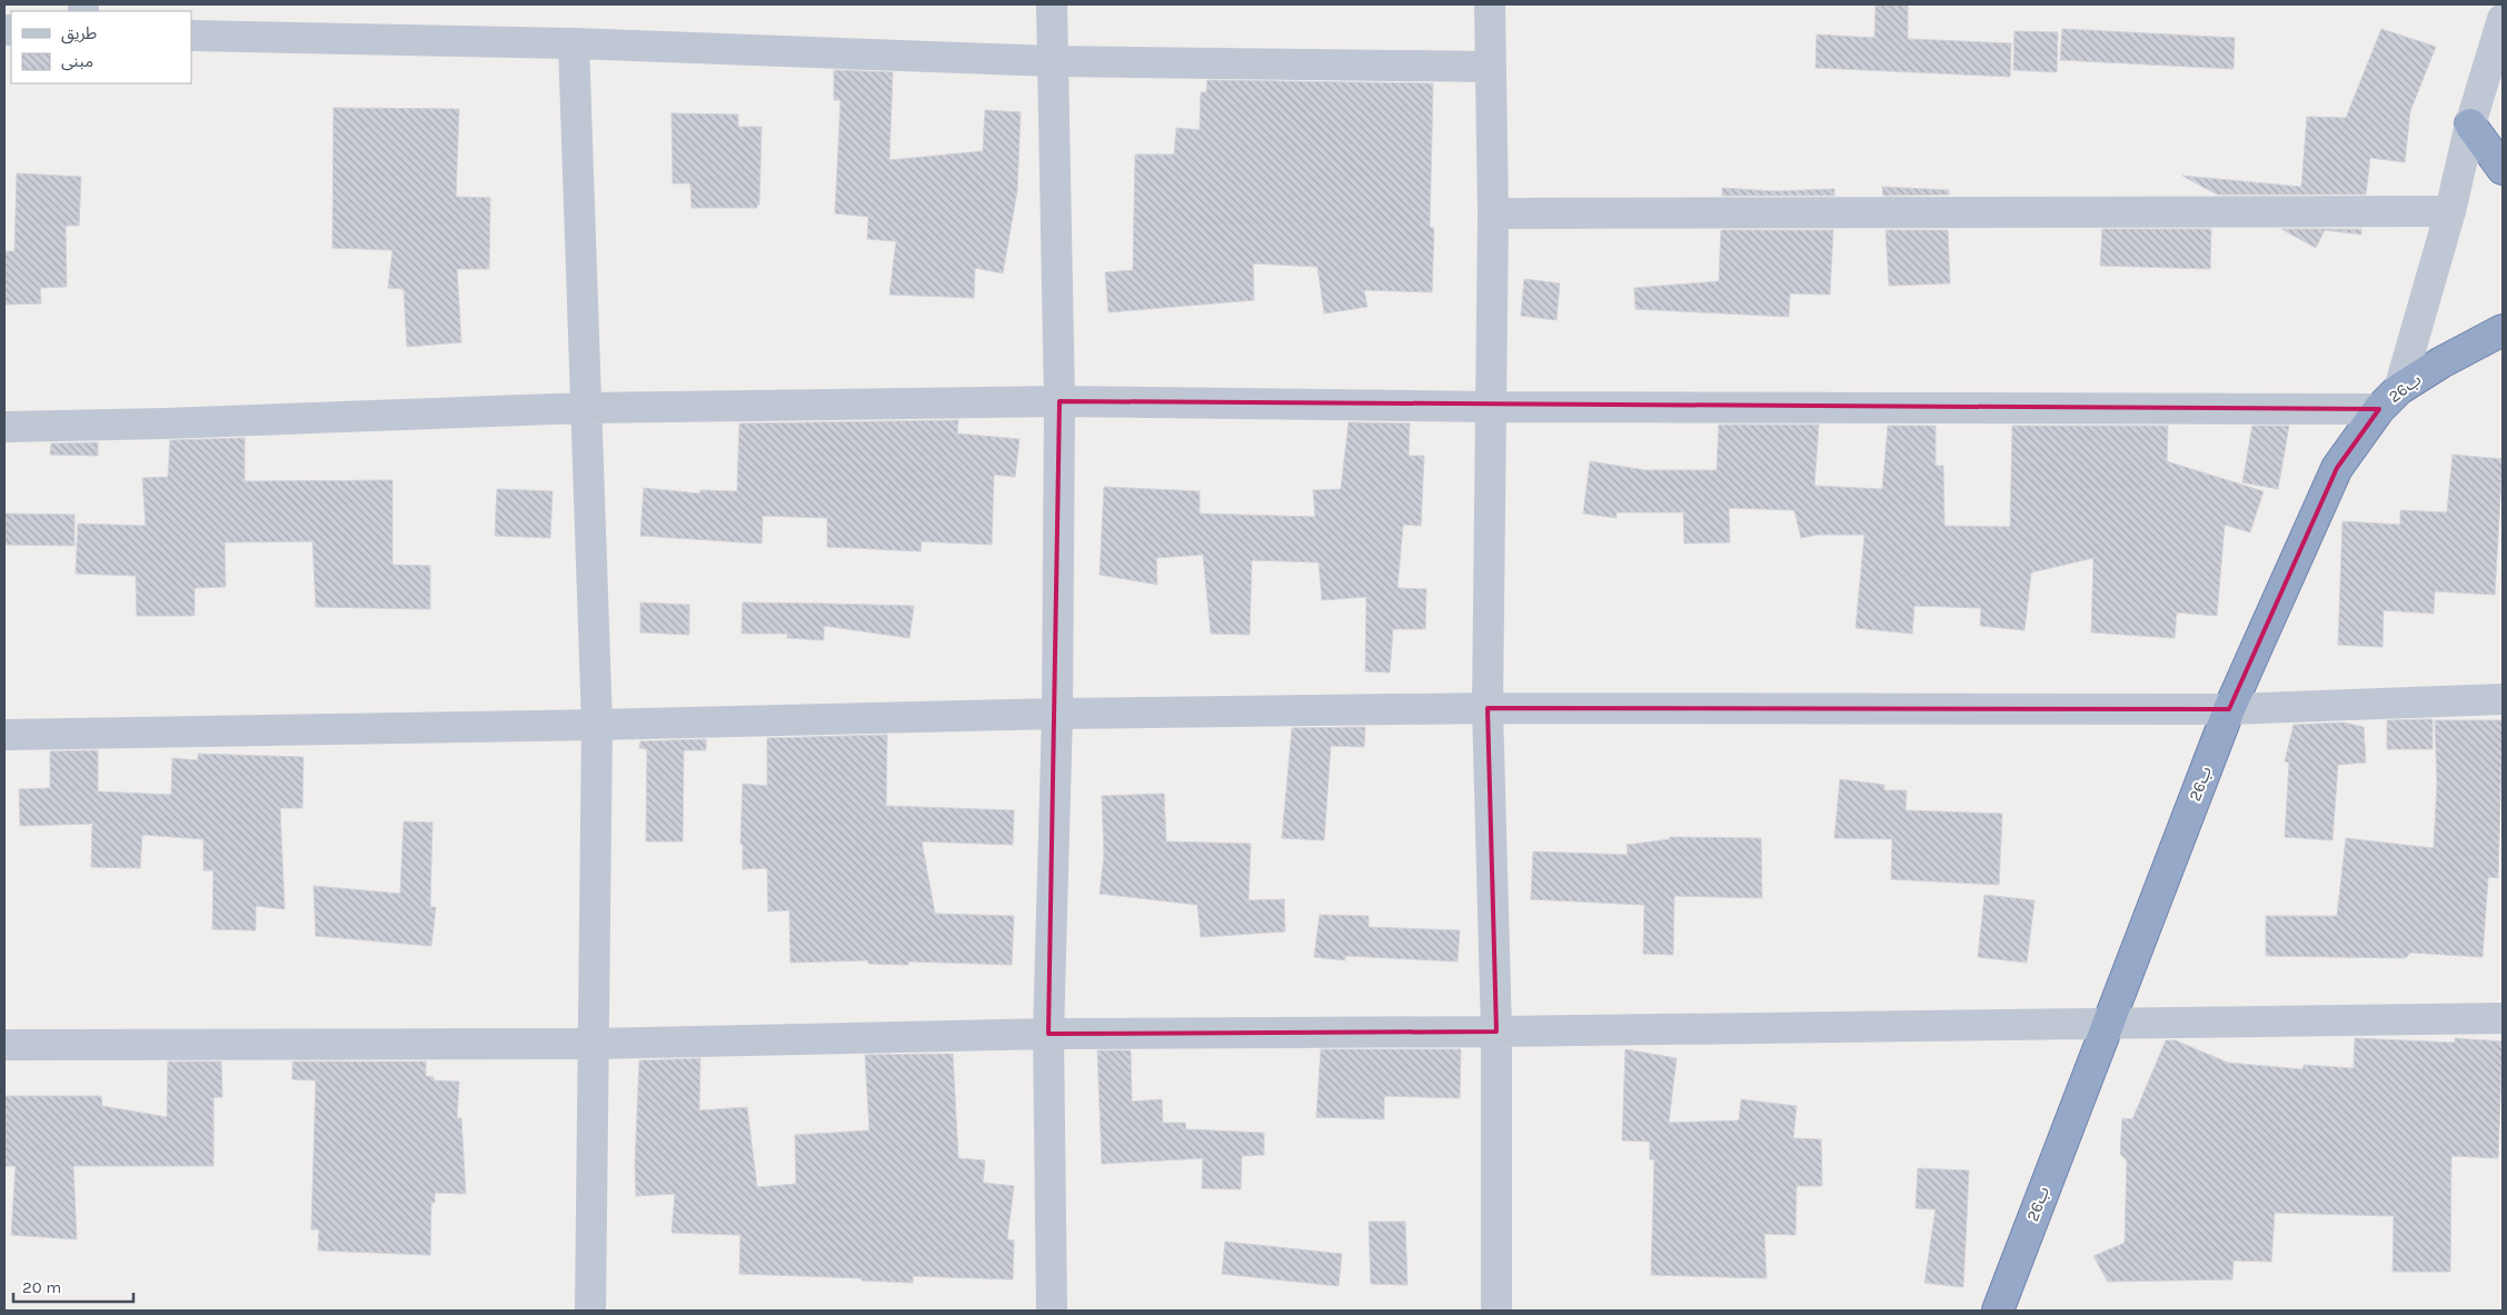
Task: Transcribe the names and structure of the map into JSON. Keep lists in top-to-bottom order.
{
  "streets": {
    "highway": ["26ب"]
  },
  "legend": ["طريق", "مبنى"],
  "scale_bar": "20 m"
}
